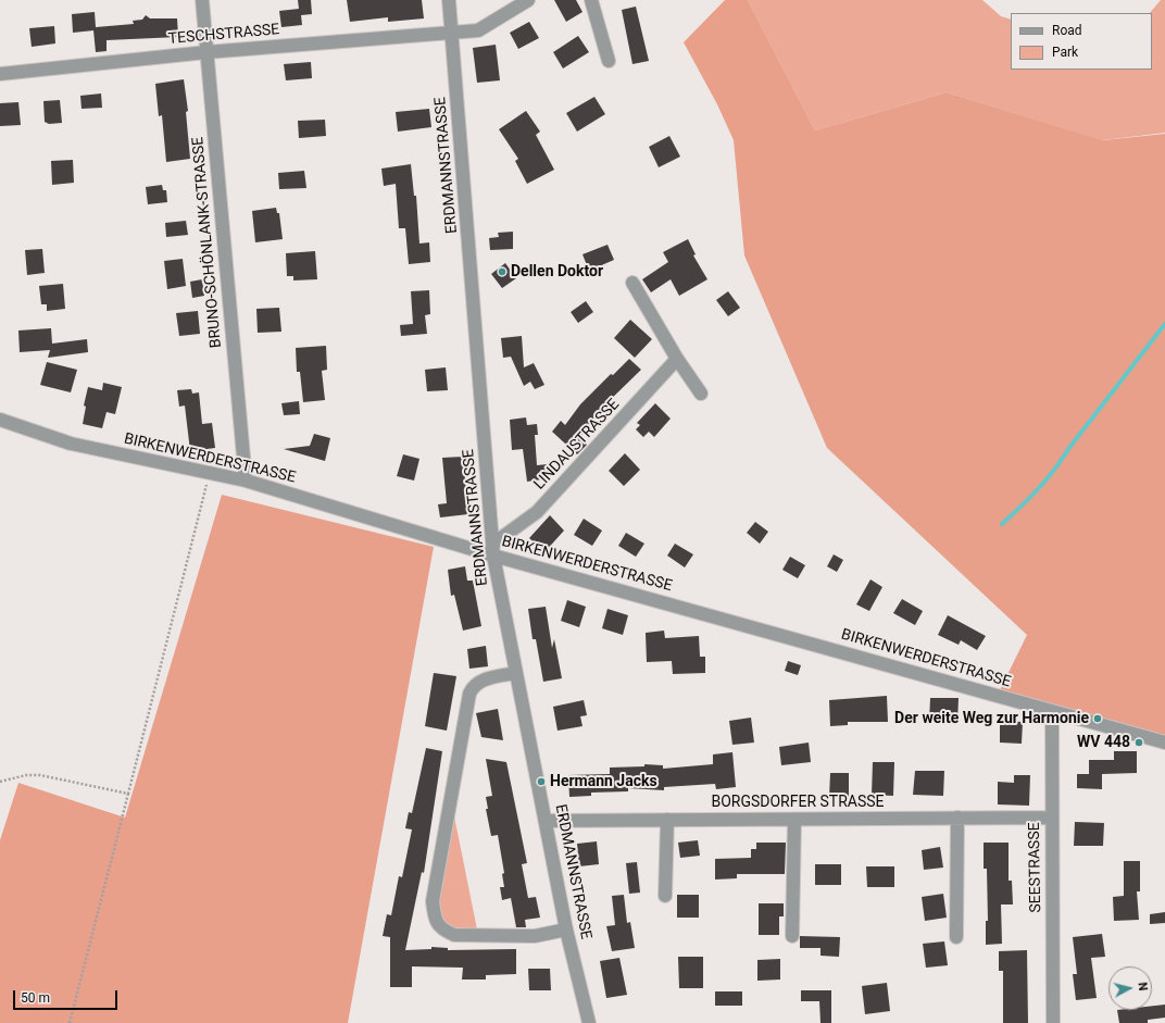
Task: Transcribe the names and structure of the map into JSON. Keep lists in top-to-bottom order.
{
  "streets": {
    "street": [
      "TESCHSTRASSE",
      "ERDMANNSTRASSE",
      "BRUNO-SCHÖNLANK-STRASSE",
      "LINDAUSTRASSE",
      "BIRKENWERDERSTRASSE",
      "BORGSDORFER STRASSE",
      "SEESTRASSE"
    ]
  },
  "crossings": [
    ["TESCHSTRASSE", "ERDMANNSTRASSE"],
    ["TESCHSTRASSE", "BRUNO-SCHÖNLANK-STRASSE"],
    ["ERDMANNSTRASSE", "LINDAUSTRASSE"],
    ["ERDMANNSTRASSE", "BIRKENWERDERSTRASSE"],
    ["ERDMANNSTRASSE", "BORGSDORFER STRASSE"],
    ["BRUNO-SCHÖNLANK-STRASSE", "BIRKENWERDERSTRASSE"],
    ["LINDAUSTRASSE", "BIRKENWERDERSTRASSE"],
    ["BIRKENWERDERSTRASSE", "SEESTRASSE"],
    ["BORGSDORFER STRASSE", "SEESTRASSE"]
  ],
  "places": [
    "Dellen Doktor",
    "Der weite Weg zur Harmonie",
    "WV 448",
    "Hermann Jacks"
  ],
  "legend": ["Road", "Park"],
  "scale_bar": "50 m",
  "north": "right"
}
